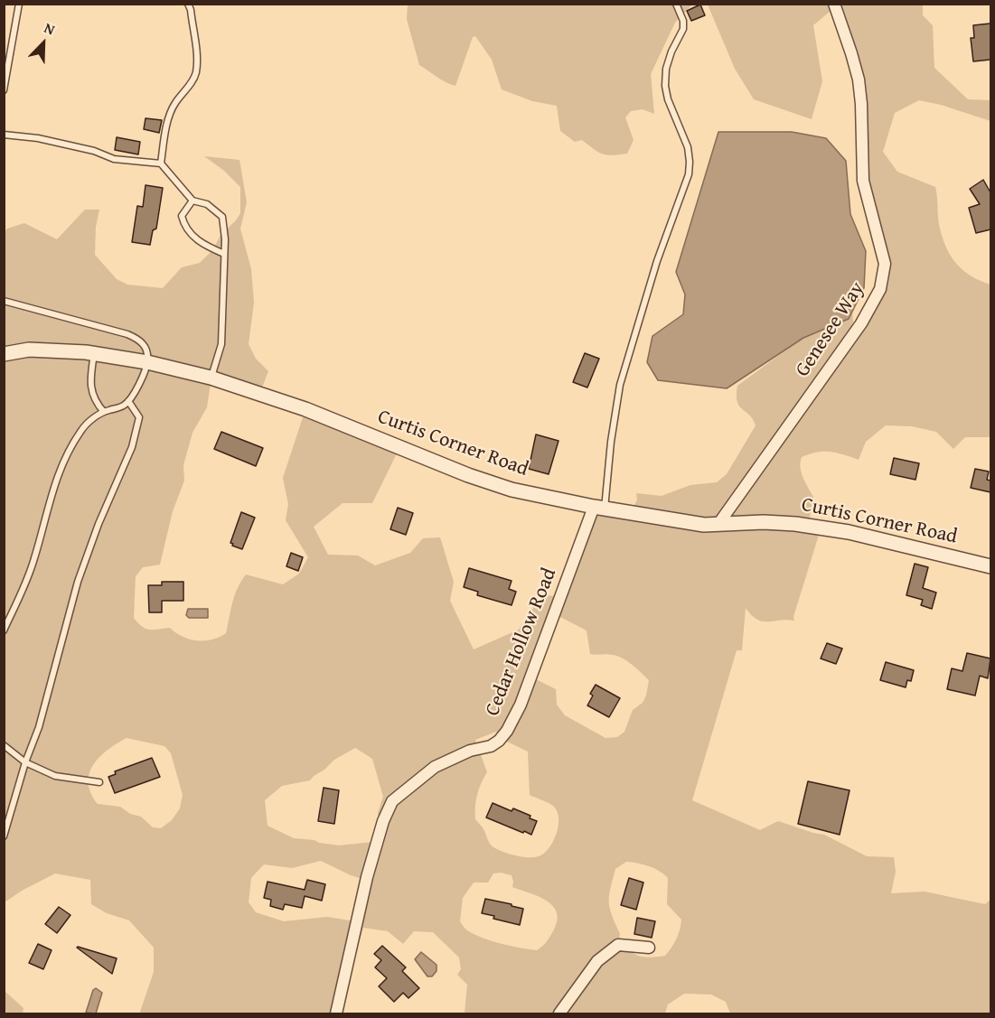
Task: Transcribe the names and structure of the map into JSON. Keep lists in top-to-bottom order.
{
  "streets": {
    "street": ["Genesee Way", "Curtis Corner Road", "Cedar Hollow Road"]
  },
  "crossings": [
    ["Genesee Way", "Curtis Corner Road"],
    ["Curtis Corner Road", "Cedar Hollow Road"]
  ],
  "north": "top right"
}
